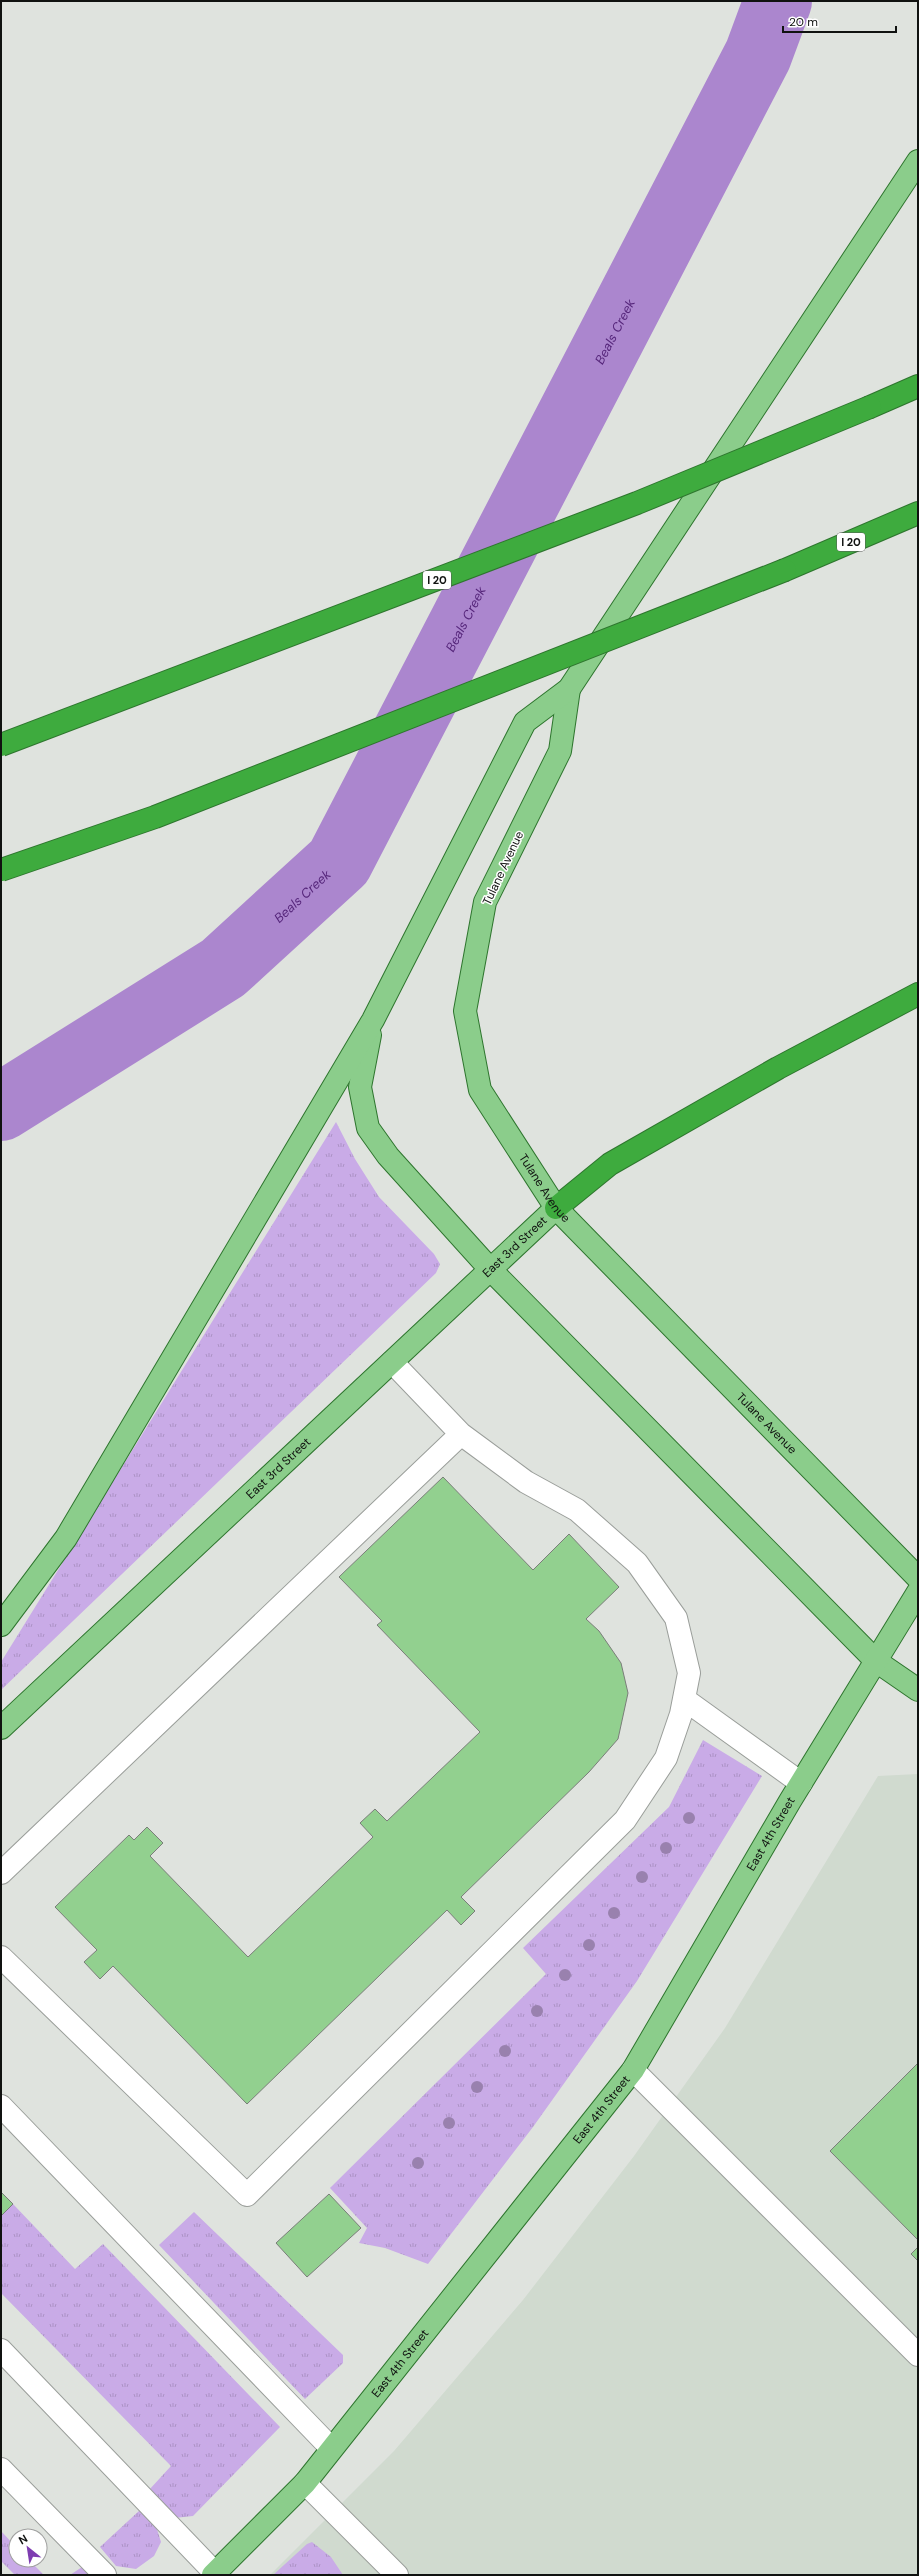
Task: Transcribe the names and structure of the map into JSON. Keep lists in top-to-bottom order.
{
  "streets": {
    "highway": ["I 20"],
    "main road": ["Tulane Avenue", "East 3rd Street", "East 4th Street"]
  },
  "crossings": [
    ["Tulane Avenue", "East 3rd Street"]
  ],
  "water": ["Beals Creek"],
  "scale_bar": "20 m",
  "north": "top left"
}
